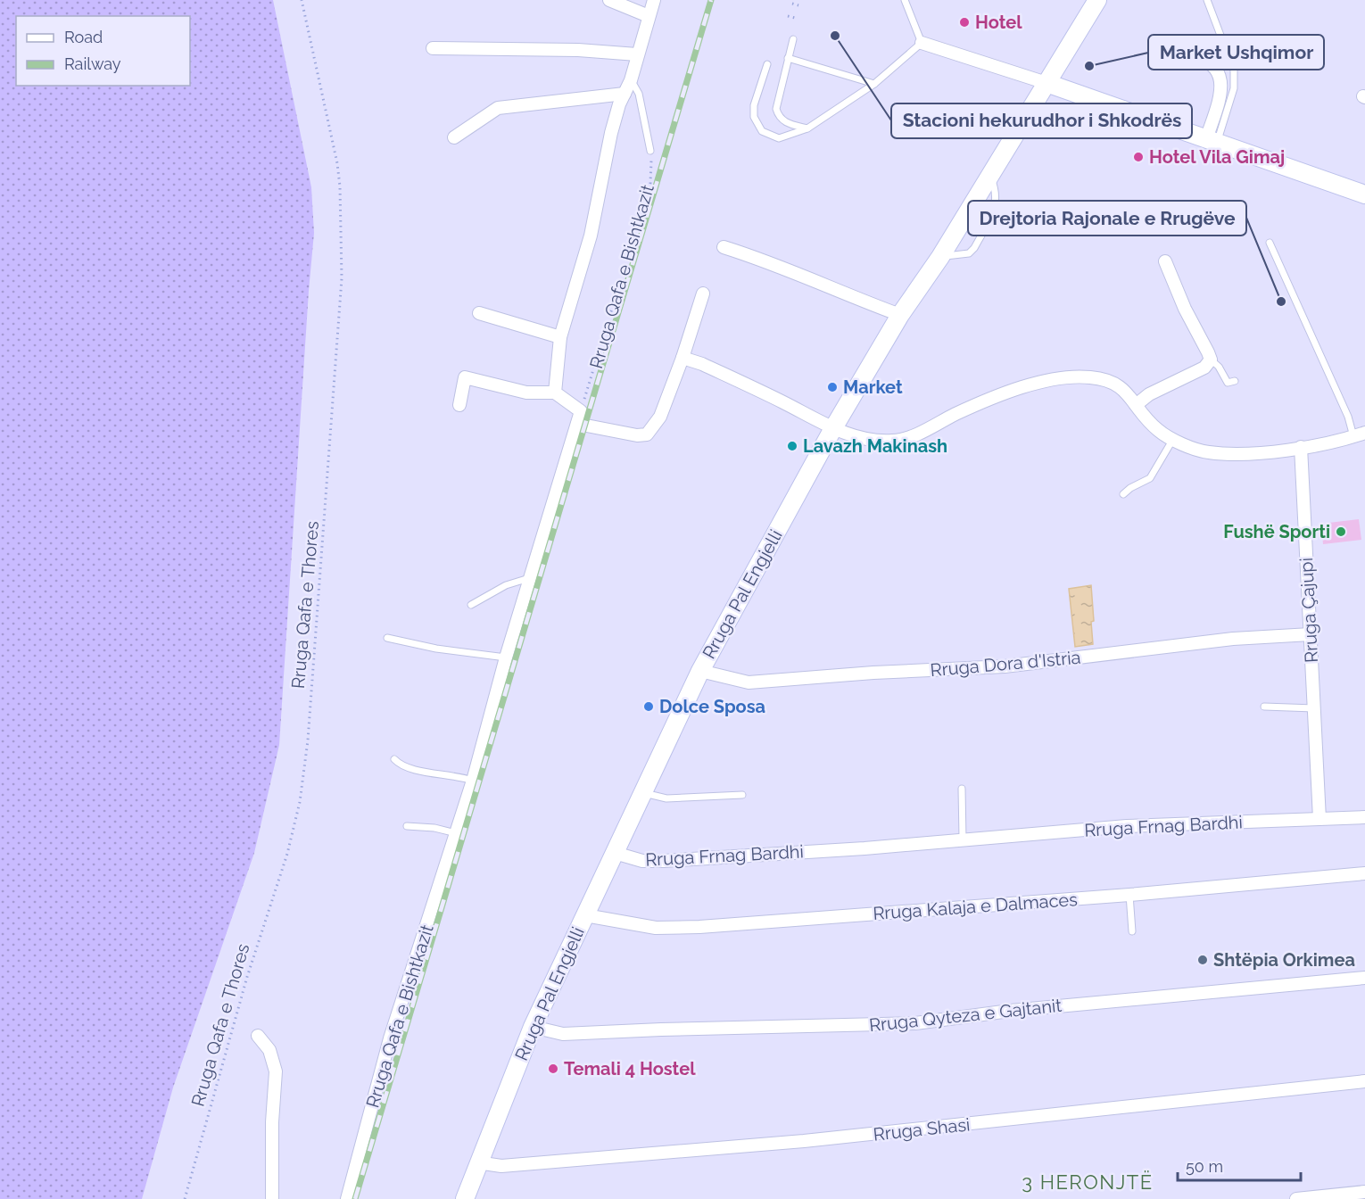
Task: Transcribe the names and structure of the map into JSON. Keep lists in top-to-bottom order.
{
  "streets": {
    "main road": ["Rruga Pal Engjelli"],
    "street": [
      "Rruga Qafa e Bishtkazit",
      "Rruga Çajupi",
      "Rruga Dora d'Istria",
      "Rruga Frnag Bardhi",
      "Rruga Kalaja e Dalmaces",
      "Rruga Qyteza e Gajtanit",
      "Rruga Shasi"
    ],
    "path": ["Rruga Qafa e Thores"]
  },
  "crossings": [
    ["Rruga Pal Engjelli", "Rruga Dora d'Istria"],
    ["Rruga Pal Engjelli", "Rruga Frnag Bardhi"],
    ["Rruga Pal Engjelli", "Rruga Kalaja e Dalmaces"],
    ["Rruga Pal Engjelli", "Rruga Qyteza e Gajtanit"],
    ["Rruga Pal Engjelli", "Rruga Shasi"],
    ["Rruga Çajupi", "Rruga Dora d'Istria"],
    ["Rruga Çajupi", "Rruga Frnag Bardhi"]
  ],
  "districts": ["3 HERONJTË"],
  "places": [
    "Hotel",
    "Stacioni hekurudhor i Shkodrës",
    "Market Ushqimor",
    "Hotel Vila Gimaj",
    "Drejtoria Rajonale e Rrugëve",
    "Market",
    "Lavazh Makinash",
    "Fushë Sporti",
    "Dolce Sposa",
    "Shtëpia Orkimea",
    "Temali 4 Hostel"
  ],
  "legend": ["Road", "Railway"],
  "scale_bar": "50 m"
}
